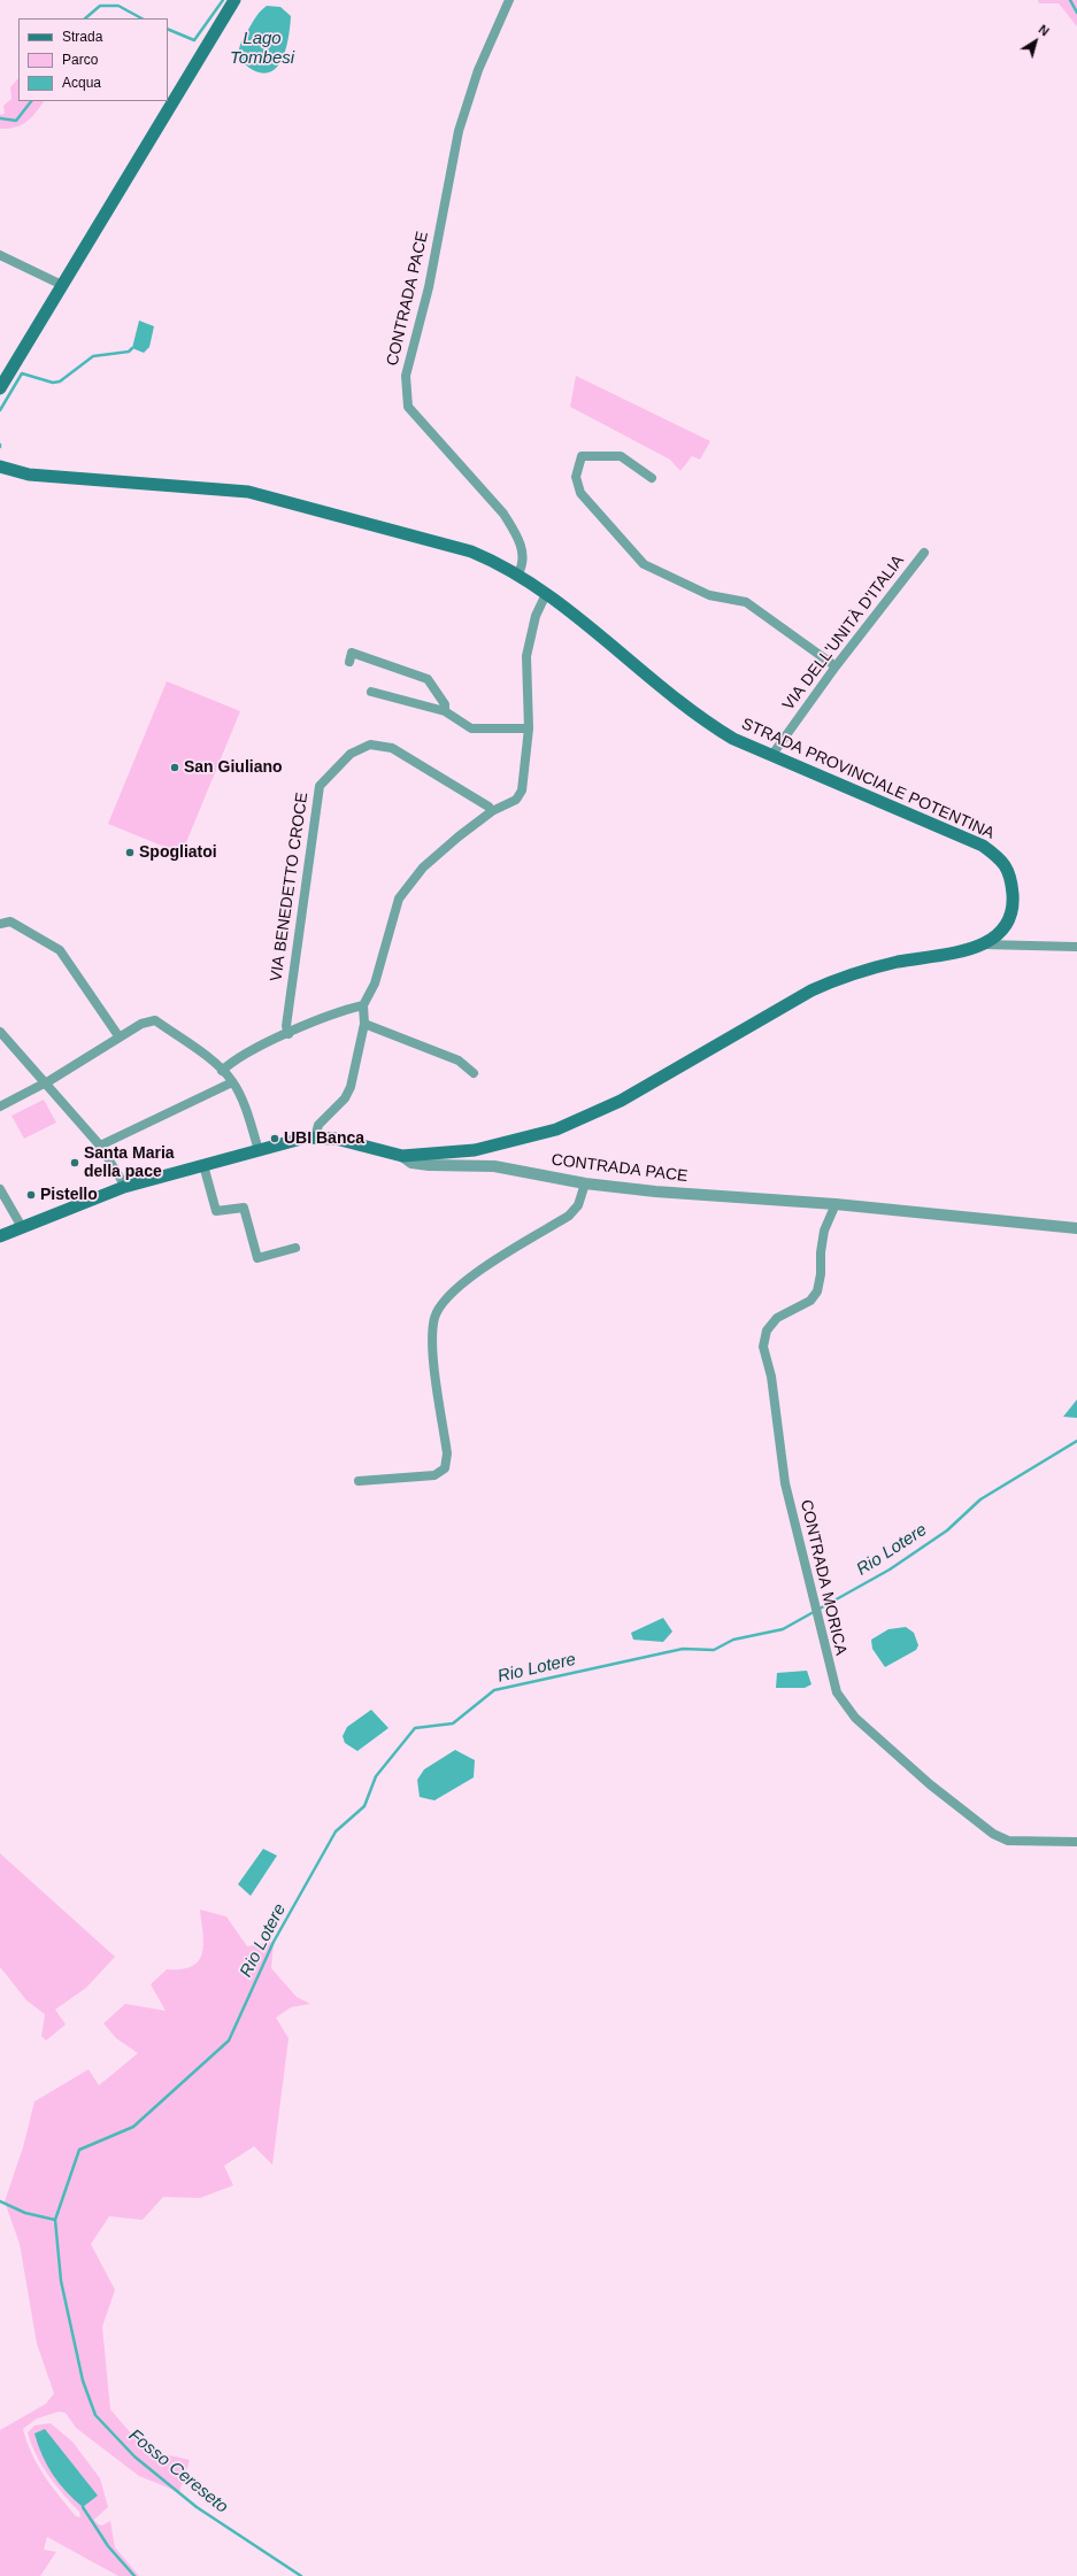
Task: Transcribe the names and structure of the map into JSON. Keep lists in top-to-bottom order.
{
  "streets": {
    "main road": ["STRADA PROVINCIALE POTENTINA"],
    "street": [
      "CONTRADA PACE",
      "VIA DELL'UNITÀ D'ITALIA",
      "VIA BENEDETTO CROCE",
      "CONTRADA MORICA"
    ]
  },
  "crossings": [
    ["CONTRADA PACE", "STRADA PROVINCIALE POTENTINA"],
    ["CONTRADA PACE", "CONTRADA MORICA"],
    ["VIA DELL'UNITÀ D'ITALIA", "STRADA PROVINCIALE POTENTINA"]
  ],
  "water": ["Lago Tombesi", "Rio Lotere", "Fosso Cereseto"],
  "places": [
    "San Giuliano",
    "Spogliatoi",
    "UBI Banca",
    "Santa Maria della pace",
    "Pistello"
  ],
  "legend": ["Strada", "Parco", "Acqua"],
  "north": "top right"
}
